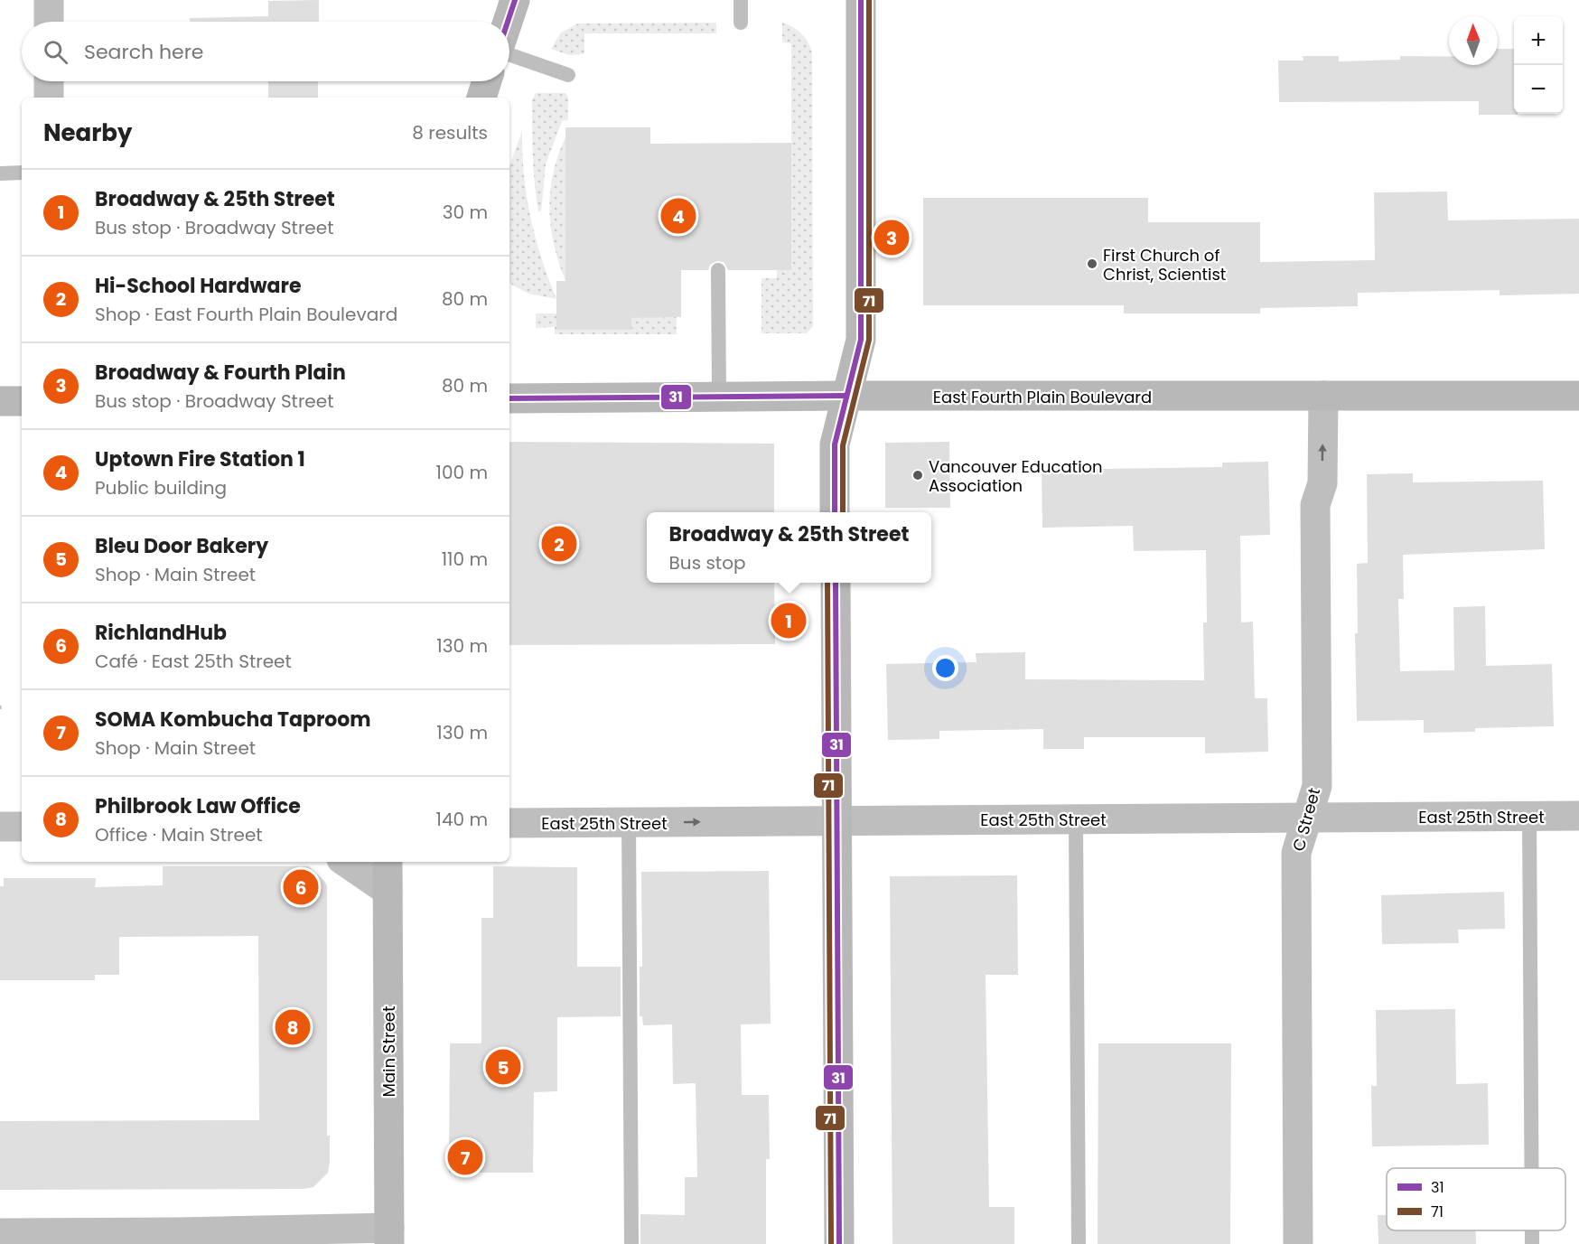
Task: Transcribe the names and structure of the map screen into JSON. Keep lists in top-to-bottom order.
{
  "streets": {
    "main road": ["East Fourth Plain Boulevard", "Main Street"],
    "street": ["East 25th Street", "C Street"]
  },
  "crossings": [
    ["East Fourth Plain Boulevard", "C Street"],
    ["East 25th Street", "C Street"]
  ],
  "one_way": ["C Street"],
  "places": ["First Church of Christ, Scientist", "Vancouver Education Association"],
  "lines": ["transit line 31", "transit line 71"],
  "legend": ["31", "71"],
  "north": "top",
  "page": {
    "map_buttons": ["+", "−"],
    "search": "Search here",
    "heading": ["Nearby", "8 results"],
    "list": [
      {
        "mark": "1",
        "name": "Broadway & 25th Street",
        "note": "Bus stop · Broadway Street",
        "value": "30 m"
      },
      {
        "mark": "2",
        "name": "Hi-School Hardware",
        "note": "Shop · East Fourth Plain Boulevard",
        "value": "80 m"
      },
      {
        "mark": "3",
        "name": "Broadway & Fourth Plain",
        "note": "Bus stop · Broadway Street",
        "value": "80 m"
      },
      {
        "mark": "4",
        "name": "Uptown Fire Station 1",
        "note": "Public building",
        "value": "100 m"
      },
      {
        "mark": "5",
        "name": "Bleu Door Bakery",
        "note": "Shop · Main Street",
        "value": "110 m"
      },
      {
        "mark": "6",
        "name": "RichlandHub",
        "note": "Café · East 25th Street",
        "value": "130 m"
      },
      {
        "mark": "7",
        "name": "SOMA Kombucha Taproom",
        "note": "Shop · Main Street",
        "value": "130 m"
      },
      {
        "mark": "8",
        "name": "Philbrook Law Office",
        "note": "Office · Main Street",
        "value": "140 m"
      }
    ],
    "pins": [
      "4",
      "3",
      "2",
      "1",
      "6",
      "8",
      "5",
      "7"
    ],
    "popup": ["Broadway & 25th Street", "Bus stop"]
  }
}
